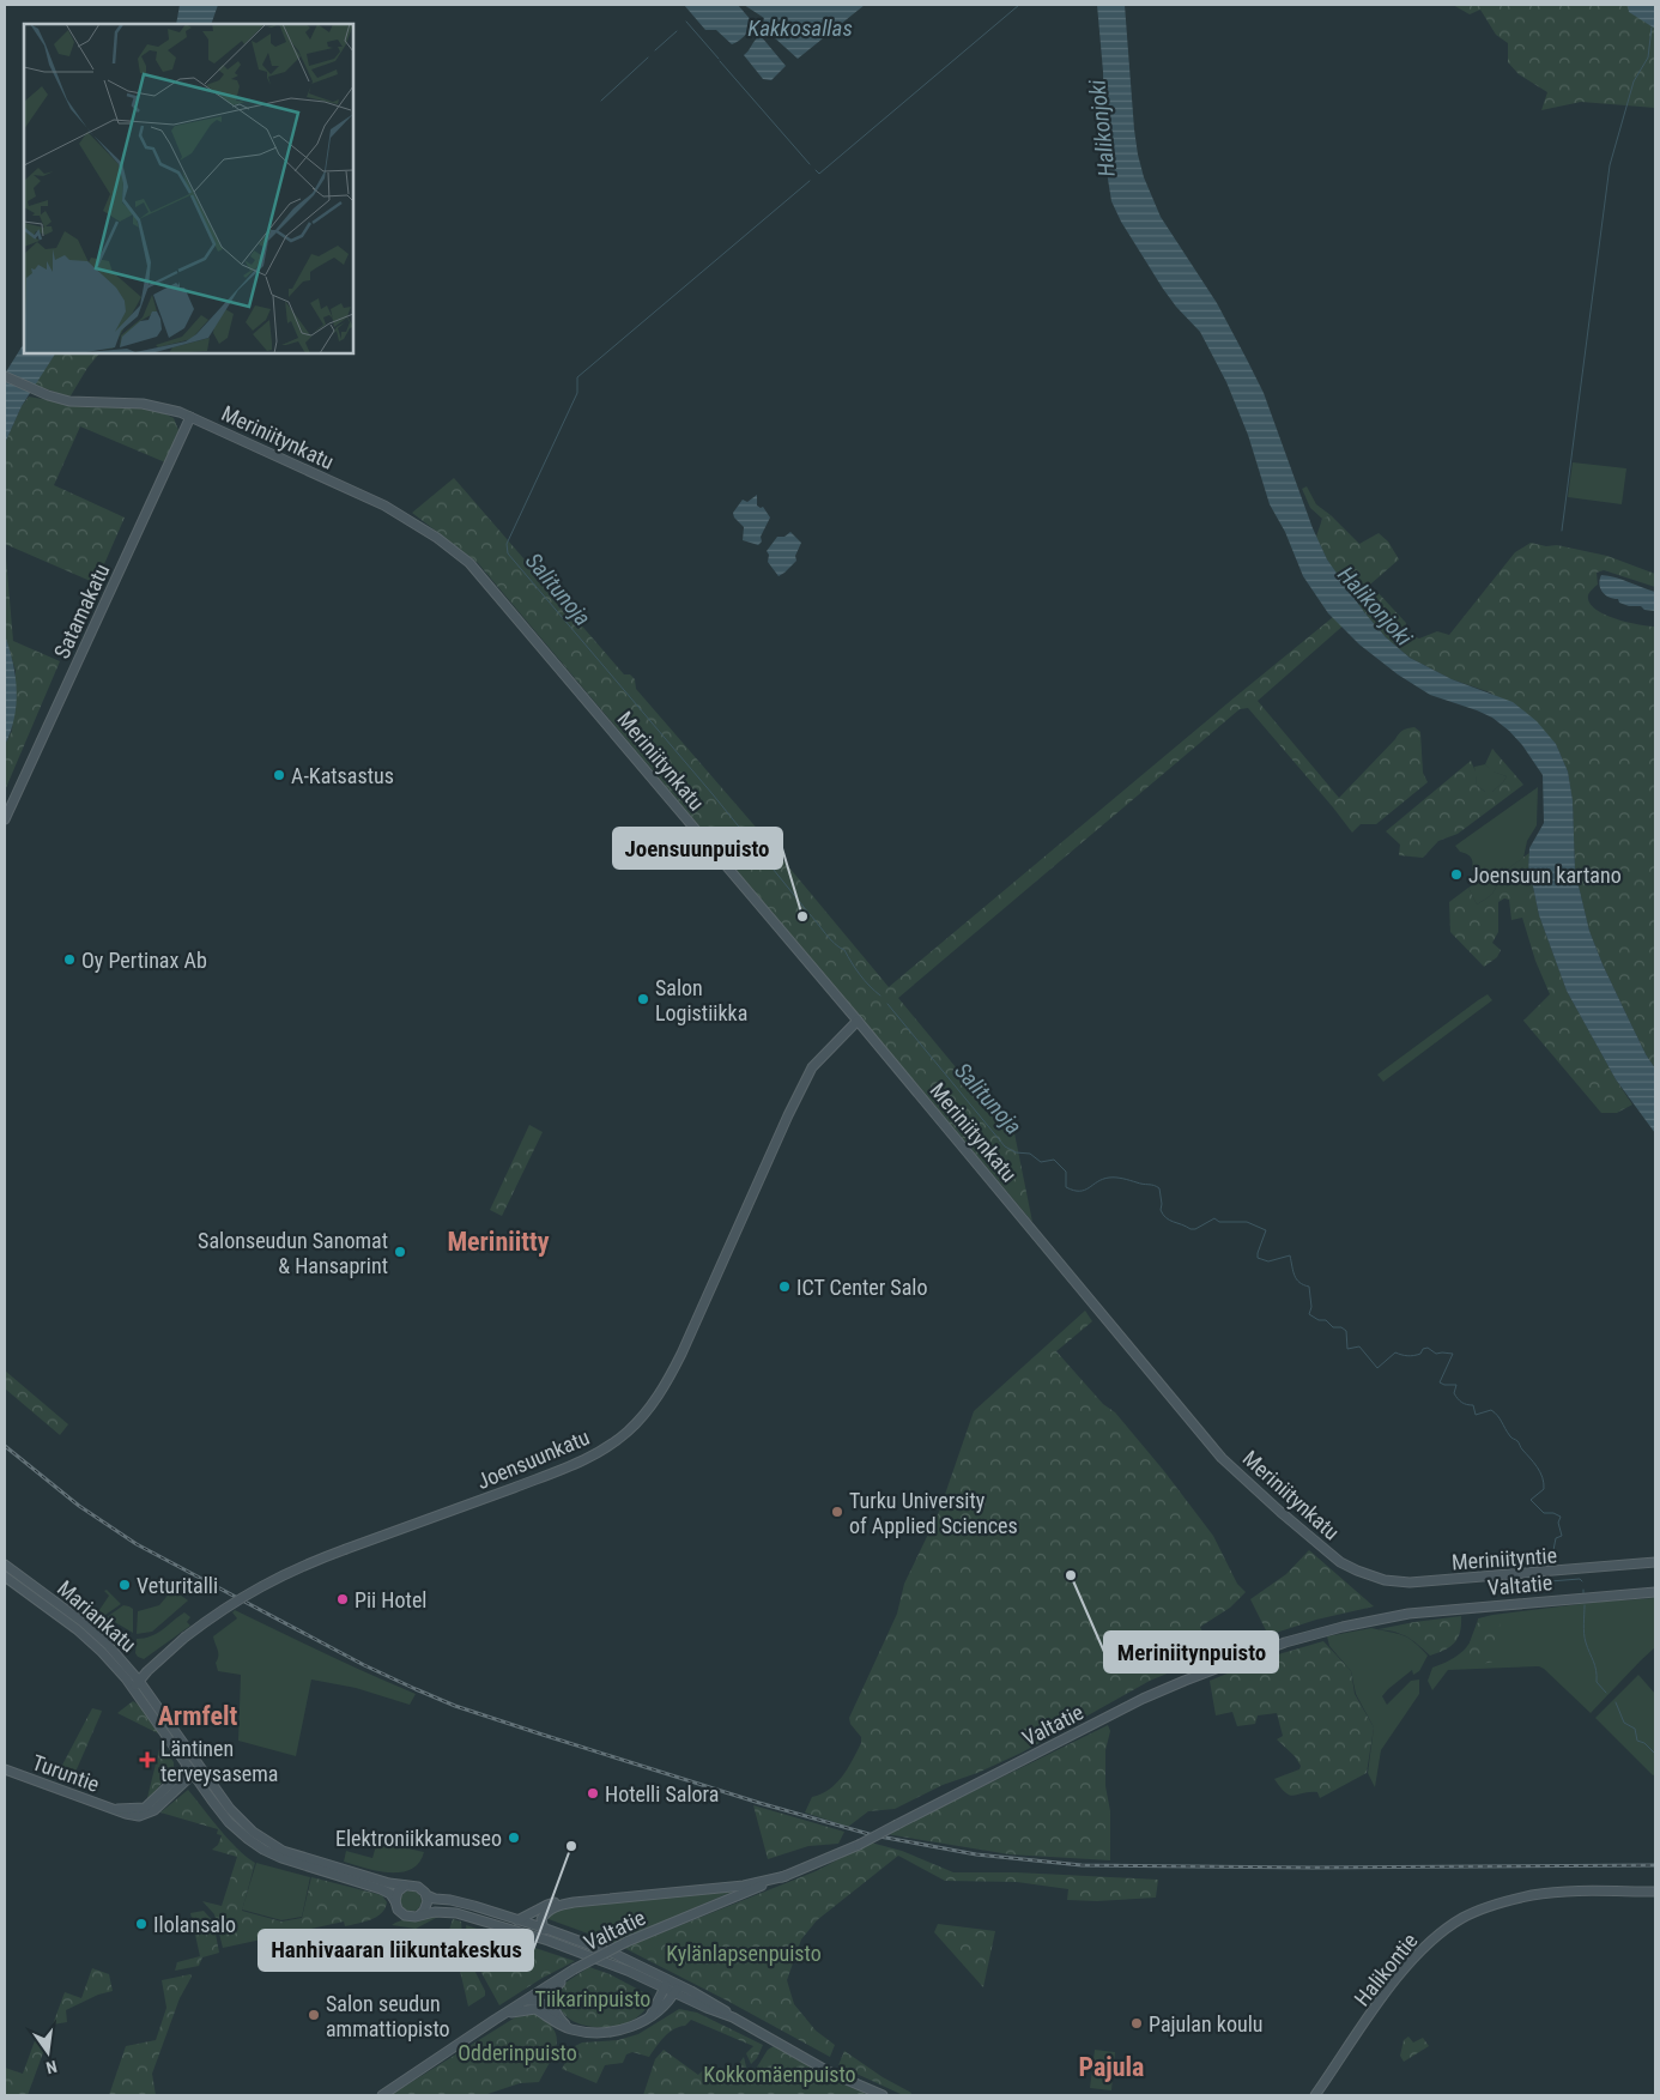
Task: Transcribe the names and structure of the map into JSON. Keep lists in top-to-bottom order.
{
  "streets": {
    "main road": [
      "Meriniitynkatu",
      "Satamakatu",
      "Joensuunkatu",
      "Meriniityntie",
      "Valtatie",
      "Mariankatu",
      "Turuntie",
      "Halikontie"
    ]
  },
  "crossings": [
    ["Meriniitynkatu", "Satamakatu"],
    ["Meriniitynkatu", "Joensuunkatu"],
    ["Meriniitynkatu", "Meriniityntie"],
    ["Joensuunkatu", "Mariankatu"],
    ["Mariankatu", "Turuntie"]
  ],
  "districts": ["Meriniitty", "Armfelt", "Pajula"],
  "water": ["Kakkosallas", "Halikonjoki", "Salitunoja"],
  "parks": [
    "Kylänlapsenpuisto",
    "Tiikarinpuisto",
    "Odderinpuisto",
    "Kokkomäenpuisto"
  ],
  "places": {
    "other": [
      "A-Katsastus",
      "Joensuun kartano",
      "Joensuunpuisto",
      "Oy Pertinax Ab",
      "Salon Logistiikka",
      "Salonseudun Sanomat & Hansaprint",
      "ICT Center Salo",
      "Turku University of Applied Sciences",
      "Meriniitynpuisto",
      "Veturitalli",
      "Pii Hotel",
      "Hotelli Salora",
      "Elektroniikkamuseo",
      "Hanhivaaran liikuntakeskus",
      "Ilolansalo",
      "Salon seudun ammattiopisto",
      "Pajulan koulu"
    ],
    "health": ["Läntinen terveysasema"]
  },
  "north": "bottom"
}
